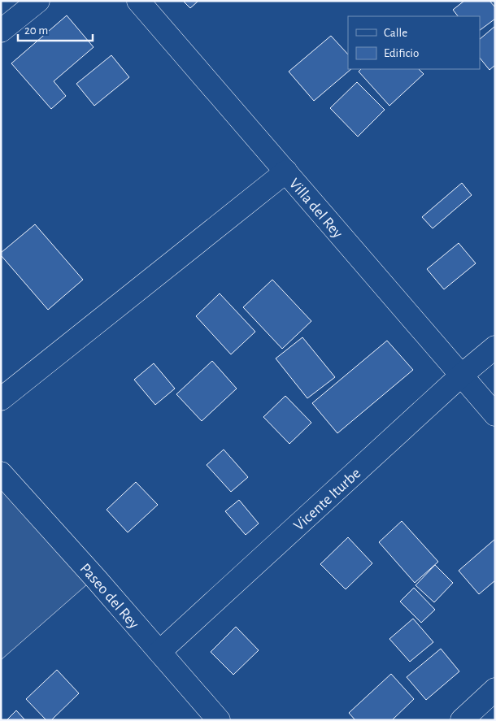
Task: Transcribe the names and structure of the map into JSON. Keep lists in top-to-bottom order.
{
  "streets": {
    "street": ["Villa del Rey", "Vicente Iturbe", "Paseo del Rey"]
  },
  "crossings": [
    ["Villa del Rey", "Vicente Iturbe"],
    ["Vicente Iturbe", "Paseo del Rey"]
  ],
  "legend": ["Calle", "Edificio"],
  "scale_bar": "20 m"
}
